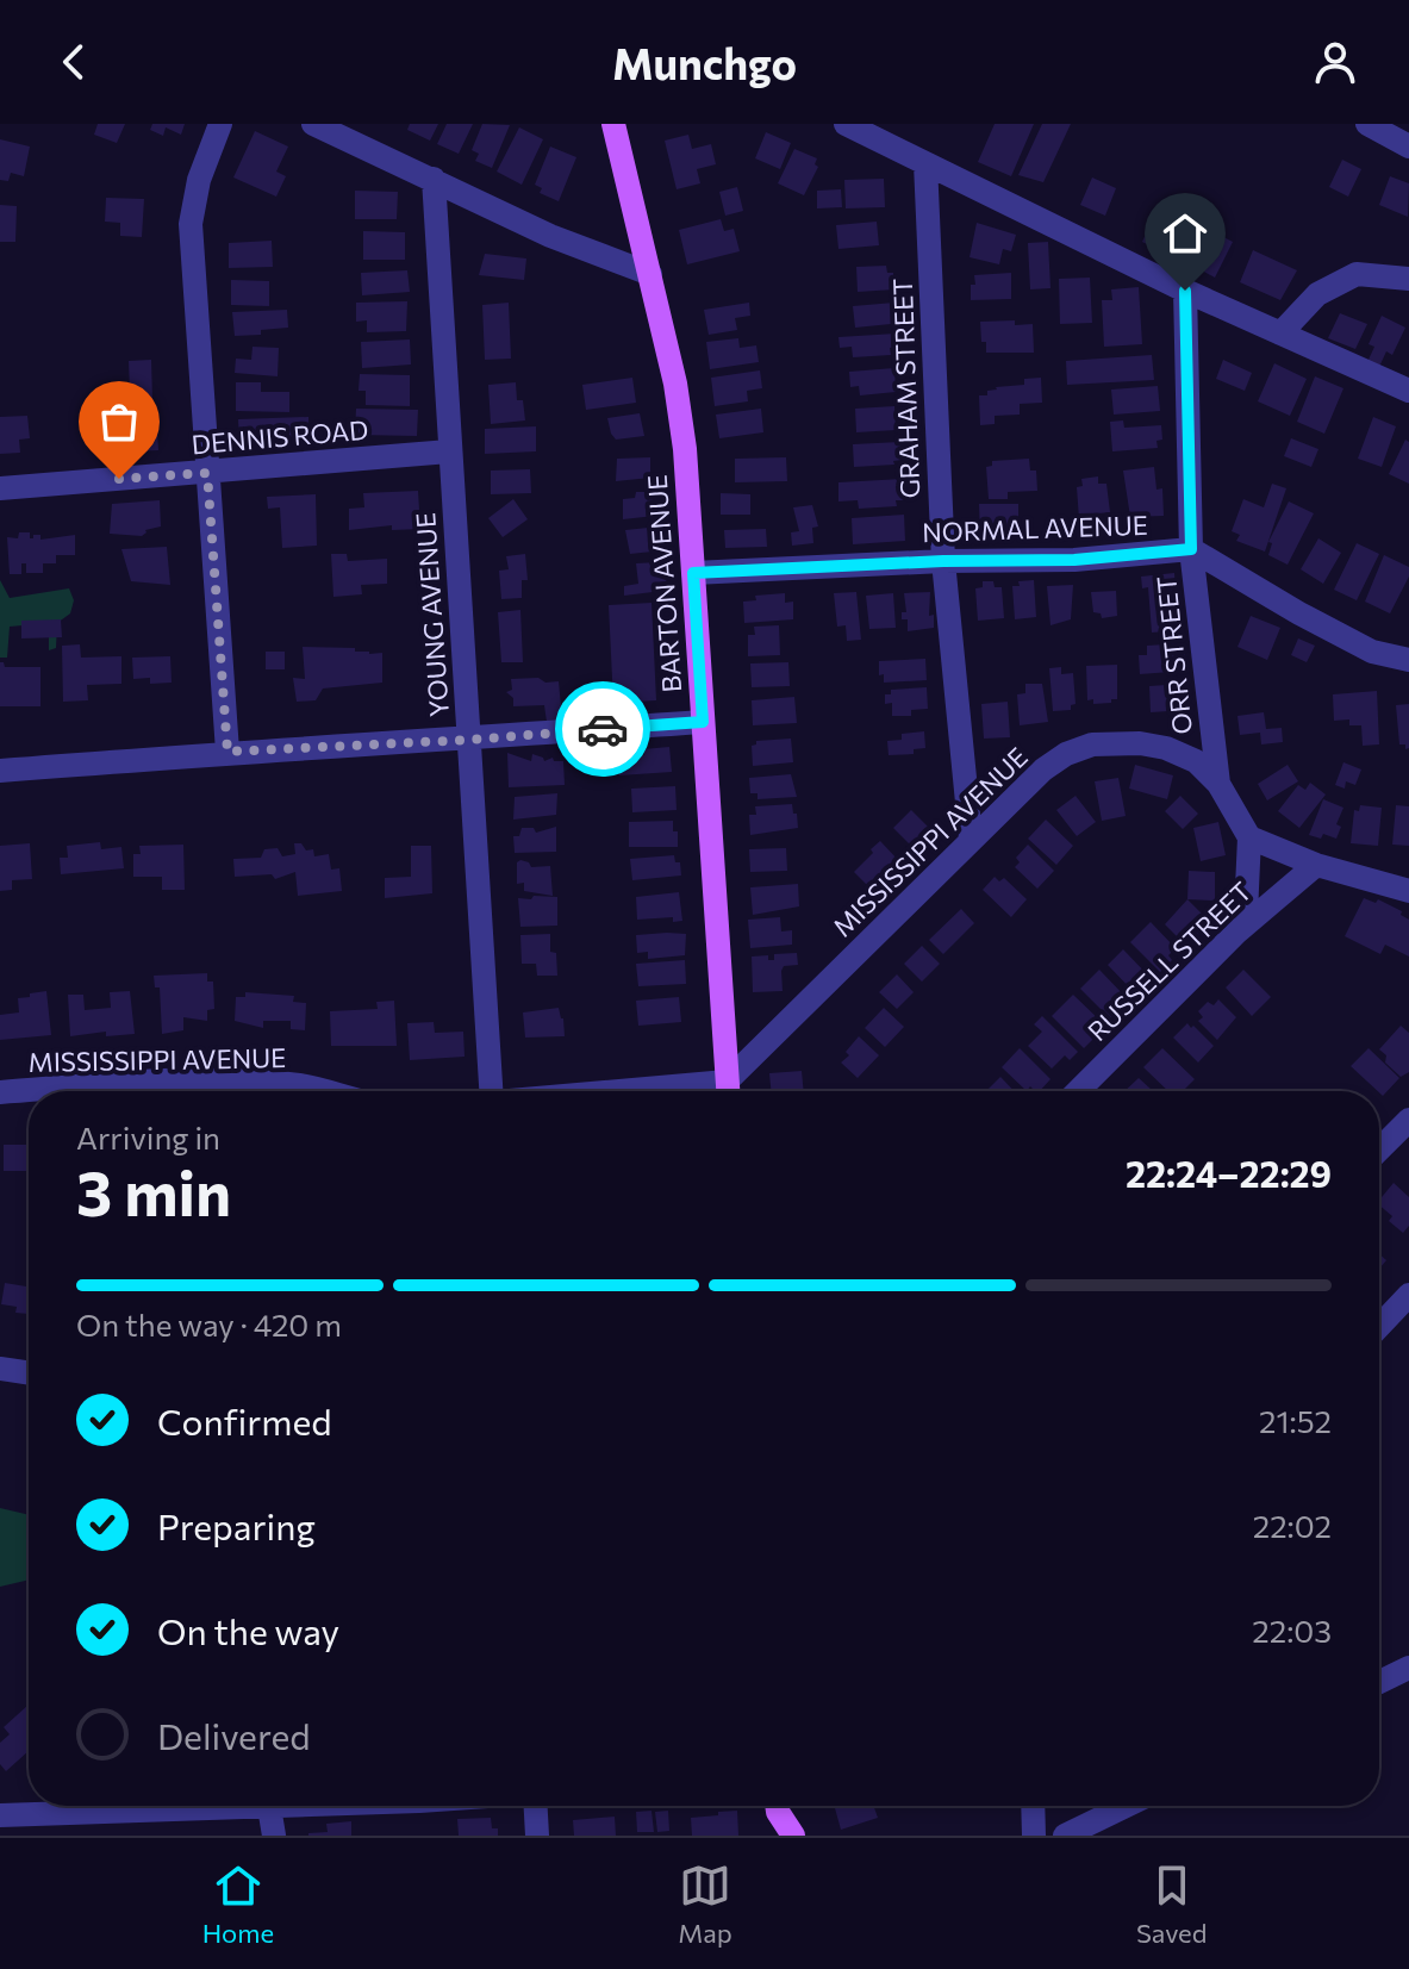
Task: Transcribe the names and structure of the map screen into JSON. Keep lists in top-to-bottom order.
{
  "streets": {
    "main road": ["BARTON AVENUE"],
    "street": [
      "GRAHAM STREET",
      "DENNIS ROAD",
      "NORMAL AVENUE",
      "YOUNG AVENUE",
      "ORR STREET",
      "MISSISSIPPI AVENUE",
      "RUSSELL STREET"
    ]
  },
  "crossings": [
    ["GRAHAM STREET", "NORMAL AVENUE"],
    ["GRAHAM STREET", "MISSISSIPPI AVENUE"],
    ["DENNIS ROAD", "YOUNG AVENUE"],
    ["NORMAL AVENUE", "BARTON AVENUE"],
    ["NORMAL AVENUE", "ORR STREET"],
    ["ORR STREET", "MISSISSIPPI AVENUE"]
  ],
  "page": {
    "header": "Munchgo",
    "heading": ["3 min", "Arriving in", "22:24–22:29"],
    "bar": "On the way · 420 m",
    "list": [
      ["Confirmed", "21:52"],
      ["Preparing", "22:02"],
      ["On the way", "22:03"],
      "Delivered"
    ],
    "tabs": ["Home", "Map", "Saved"]
  }
}
